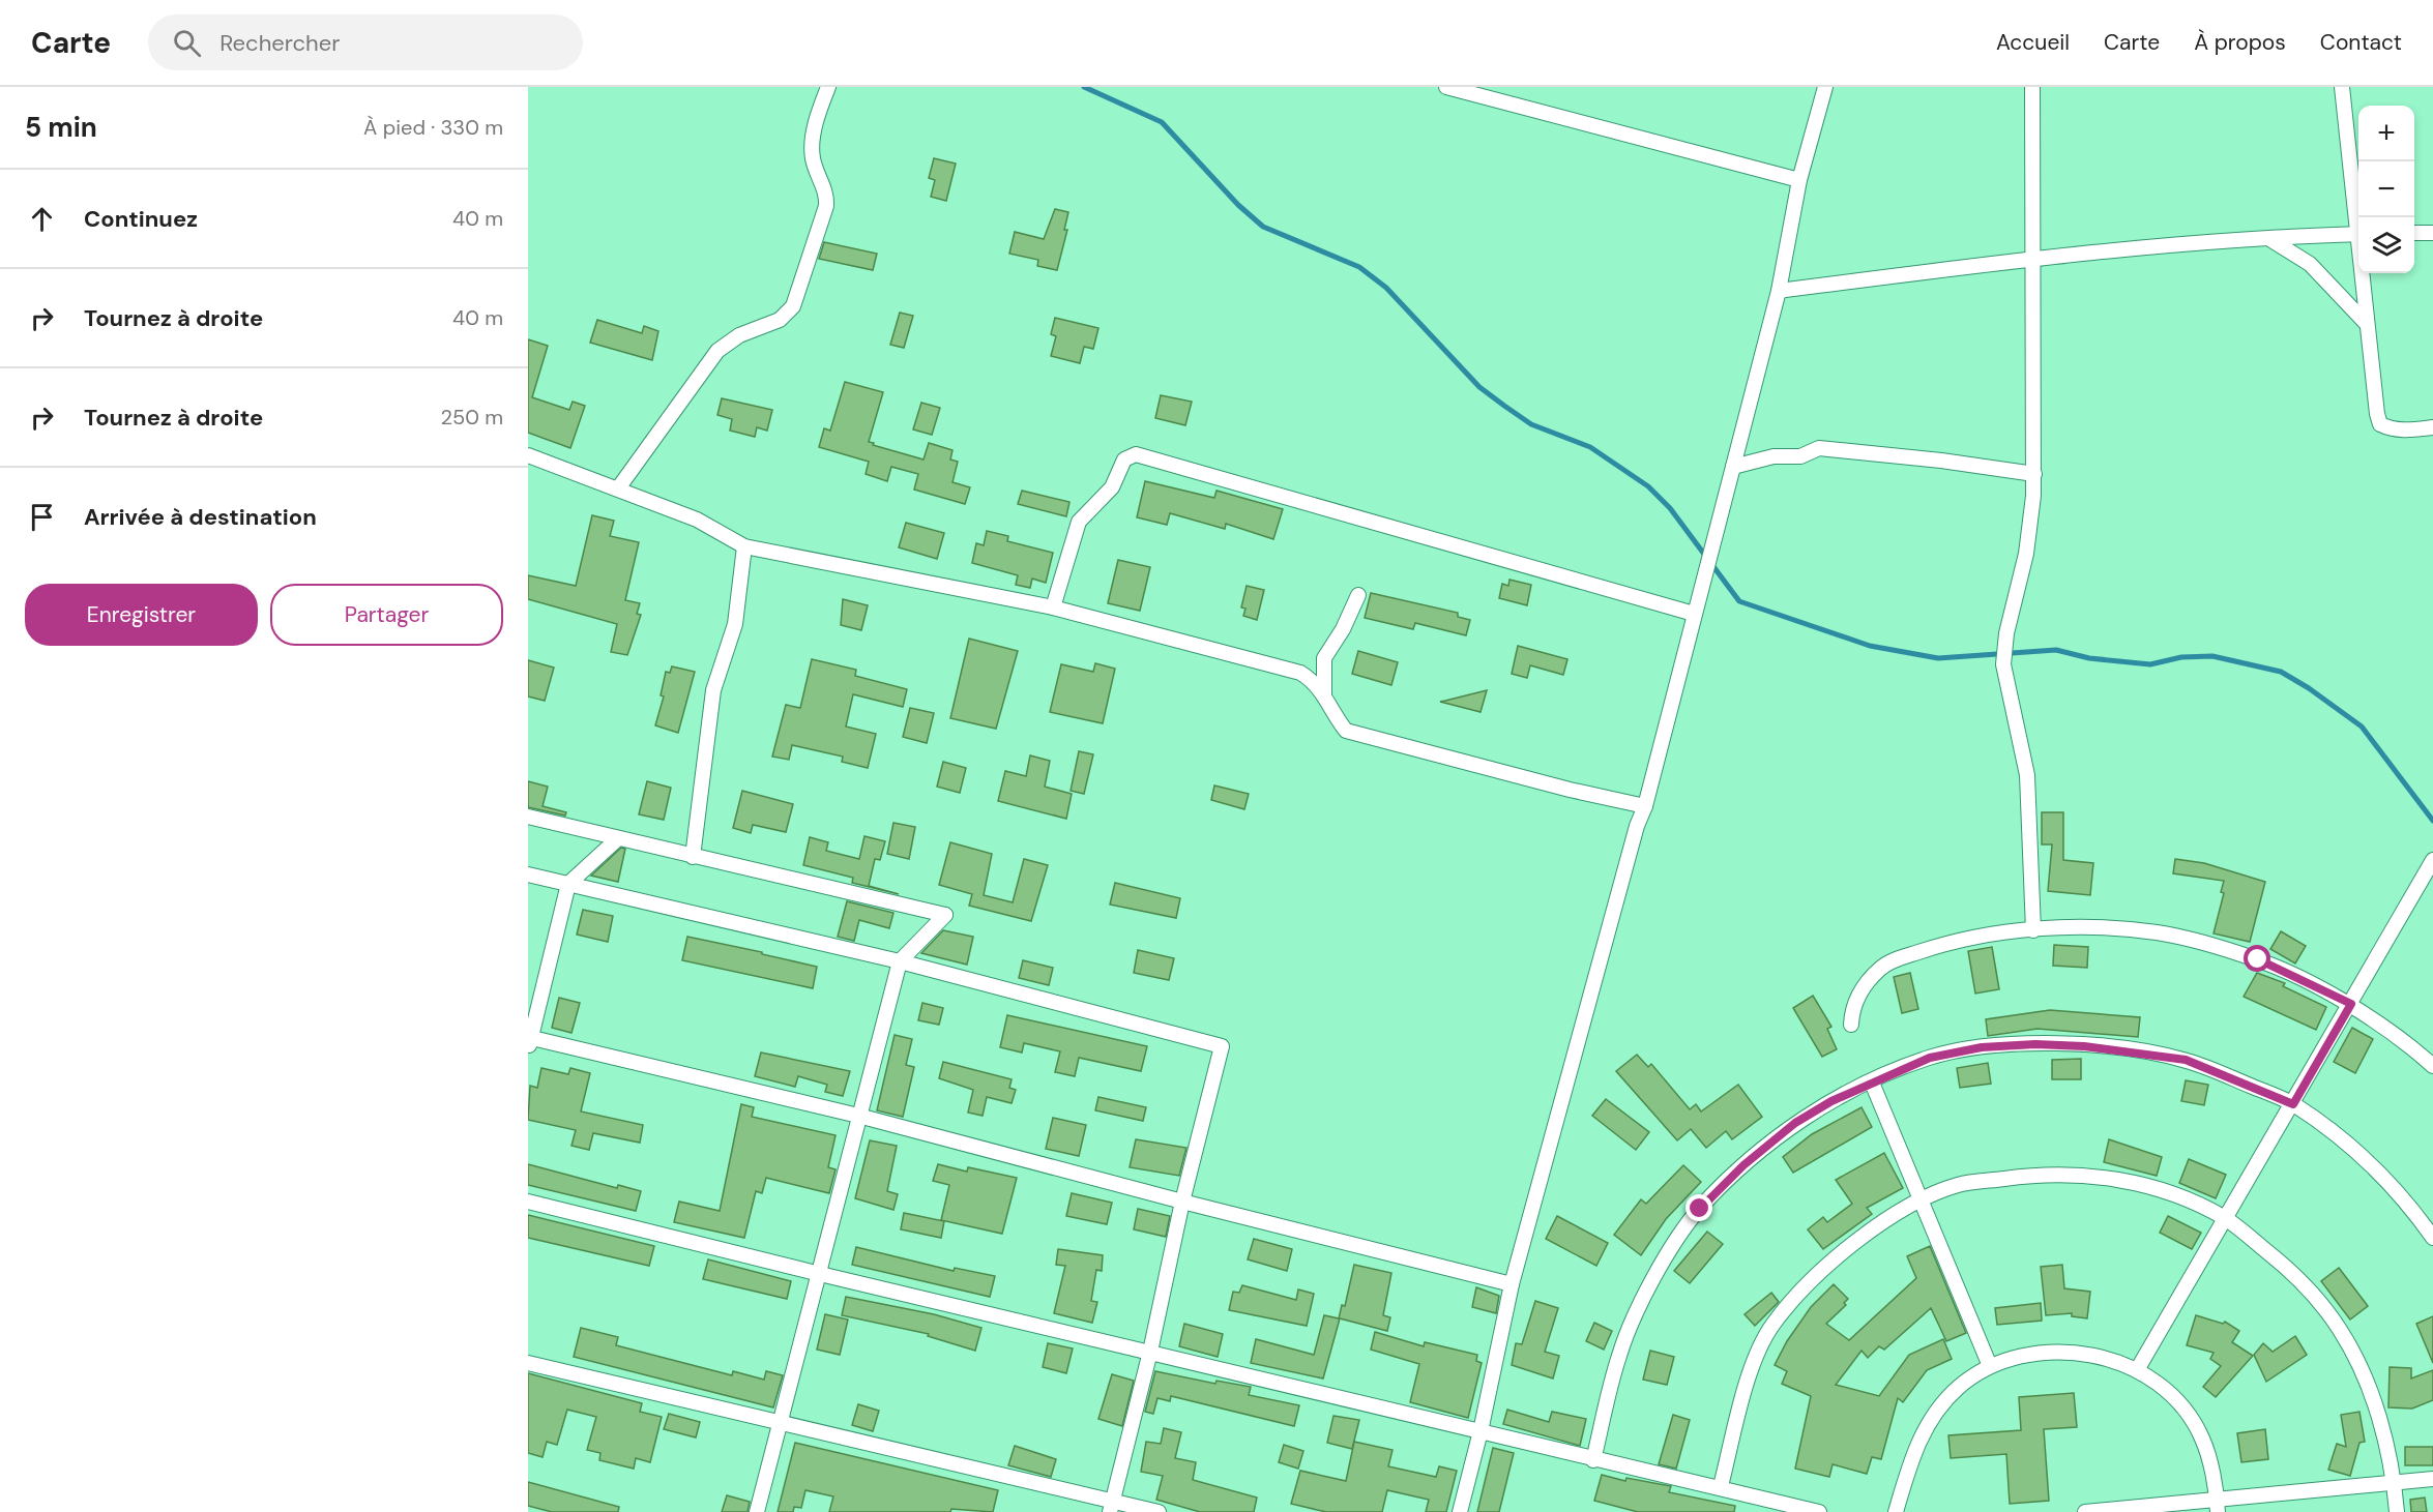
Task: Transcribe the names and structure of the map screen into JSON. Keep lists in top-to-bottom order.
{
  "page": {
    "header": "Carte",
    "search": "Rechercher",
    "nav": [
      "Accueil",
      "Carte",
      "À propos",
      "Contact"
    ],
    "heading": ["5 min", "À pied · 330 m"],
    "map_buttons": ["+", "−"],
    "list": [
      ["Continuez", "40 m"],
      ["Tournez à droite", "40 m"],
      ["Tournez à droite", "250 m"],
      "Arrivée à destination"
    ],
    "buttons": ["Enregistrer", "Partager"]
  }
}
